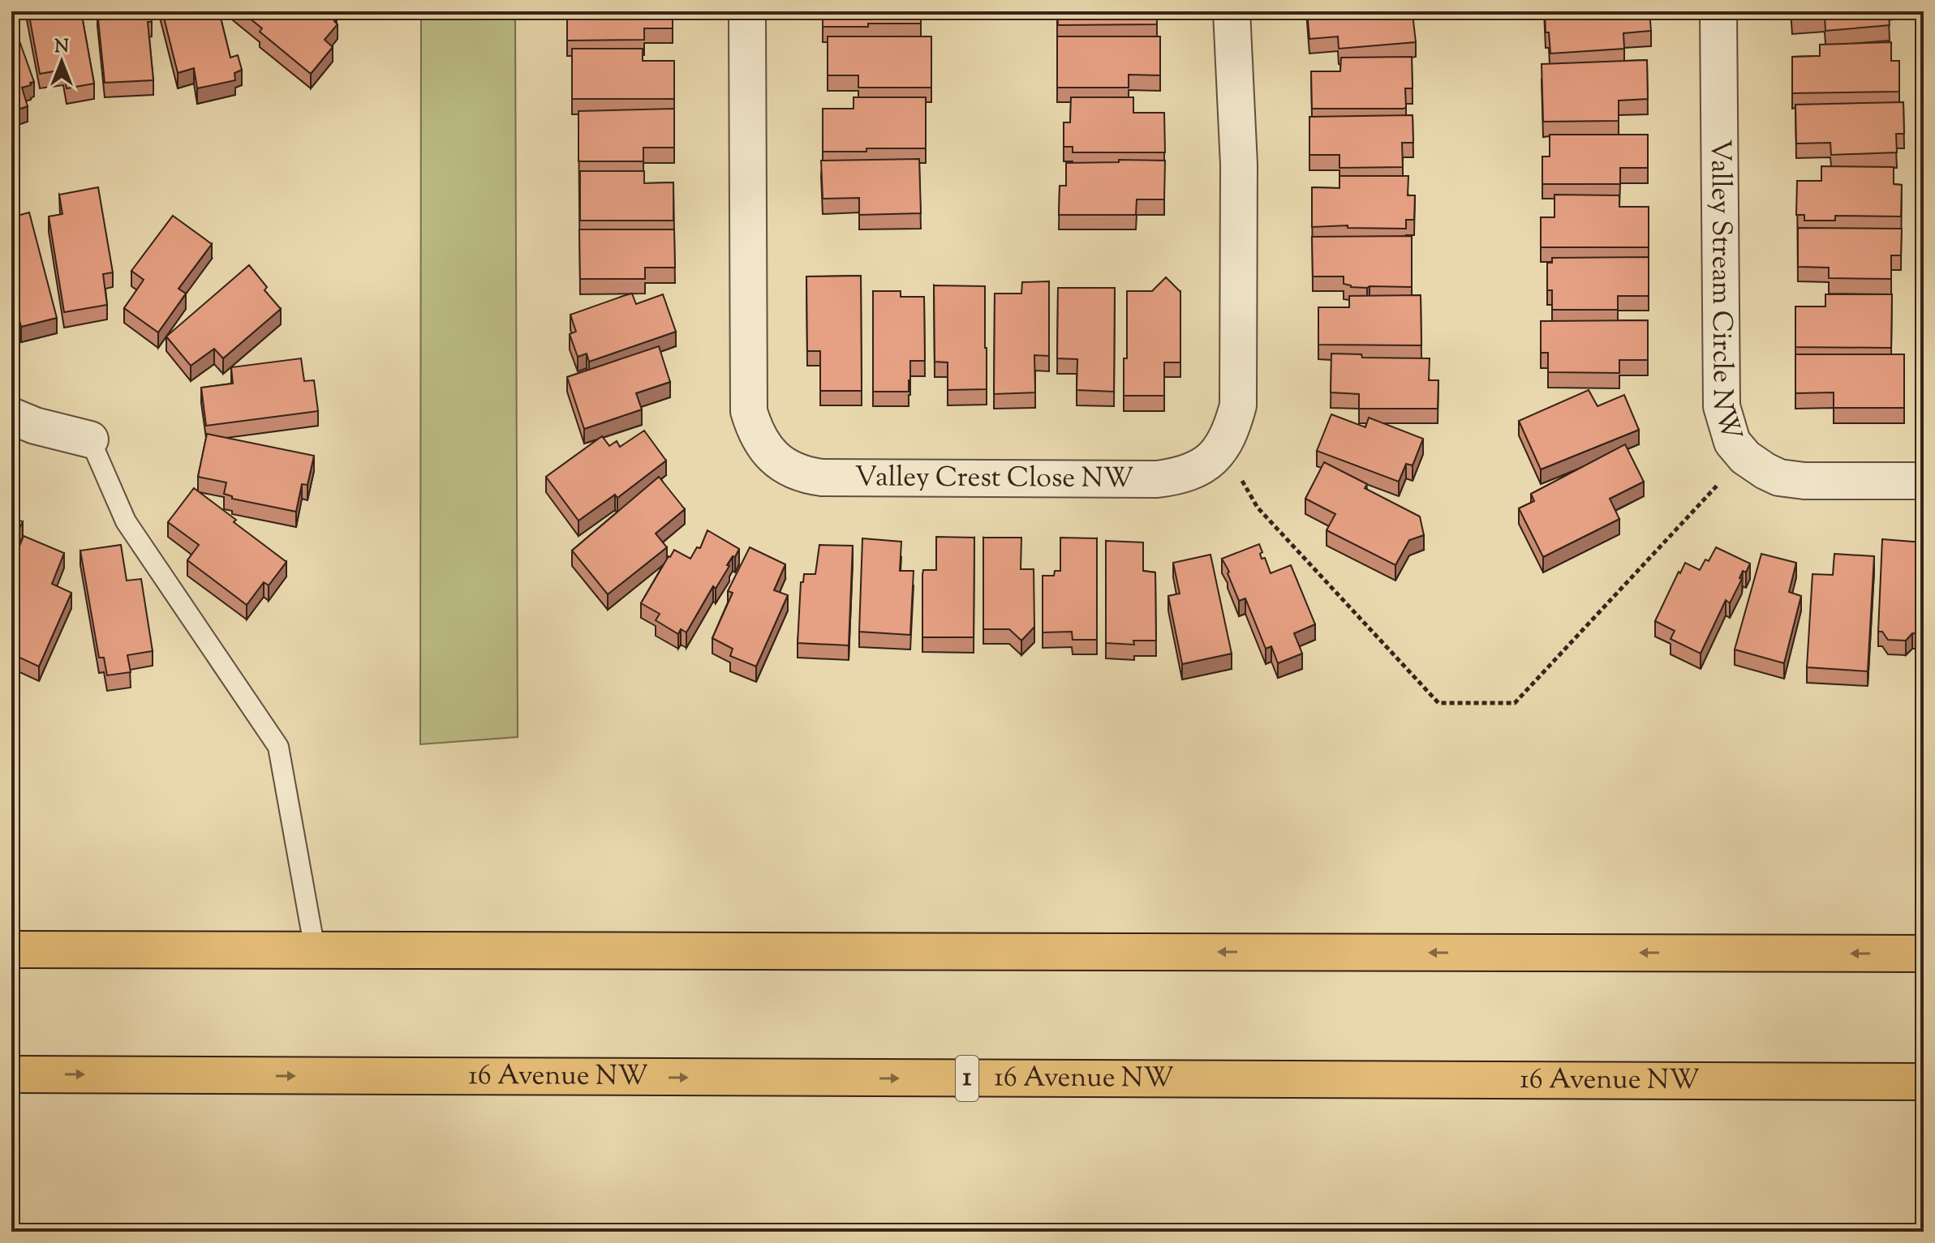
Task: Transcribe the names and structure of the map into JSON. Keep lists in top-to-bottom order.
{
  "streets": {
    "highway": ["16 Avenue NW", "1"],
    "street": ["Valley Stream Circle NW", "Valley Crest Close NW"]
  },
  "north": "top"
}
